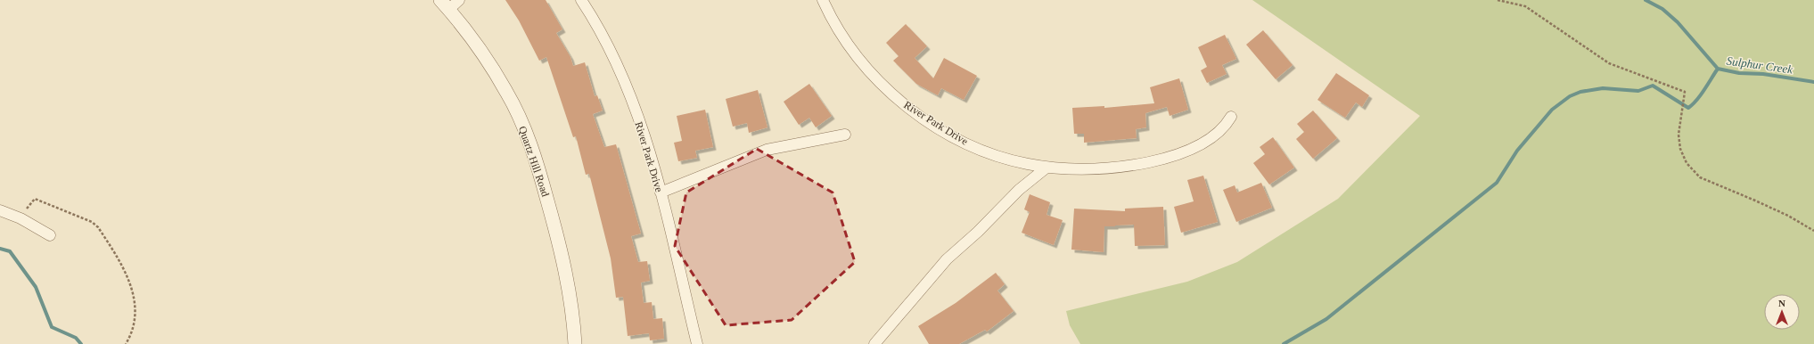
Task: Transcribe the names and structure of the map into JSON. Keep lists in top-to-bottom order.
{
  "streets": {
    "street": ["River Park Drive", "Quartz Hill Road"]
  },
  "water": ["Sulphur Creek"],
  "north": "top"
}
